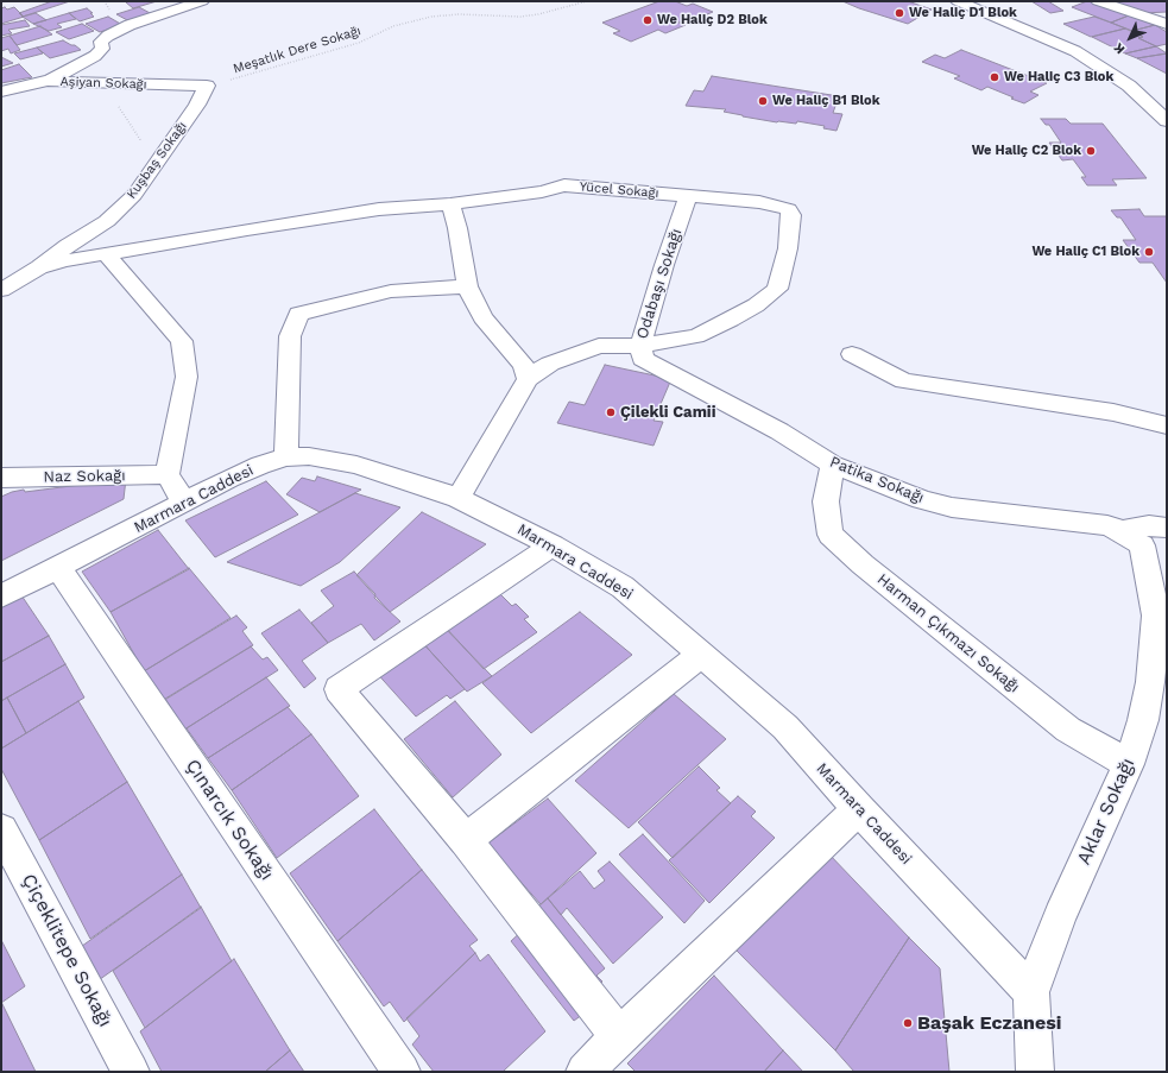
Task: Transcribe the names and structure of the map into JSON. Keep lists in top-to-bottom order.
{
  "streets": {
    "street": [
      "Aşiyan Sokağı",
      "Kuşbaş Sokağı",
      "Yücel Sokağı",
      "Odabaşı Sokağı",
      "Naz Sokağı",
      "Patika Sokağı",
      "Marmara Caddesi",
      "Harman Çıkmazı Sokağı",
      "Aklar Sokağı",
      "Çınarcık Sokağı",
      "Çiçeklitepe Sokağı"
    ],
    "path": ["Meşatlık Dere Sokağı"]
  },
  "crossings": [
    ["Meşatlık Dere Sokağı", "Aşiyan Sokağı"],
    ["Meşatlık Dere Sokağı", "Kuşbaş Sokağı"],
    ["Aşiyan Sokağı", "Kuşbaş Sokağı"],
    ["Kuşbaş Sokağı", "Yücel Sokağı"],
    ["Yücel Sokağı", "Odabaşı Sokağı"],
    ["Yücel Sokağı", "Patika Sokağı"],
    ["Odabaşı Sokağı", "Patika Sokağı"],
    ["Odabaşı Sokağı", "Marmara Caddesi"],
    ["Patika Sokağı", "Harman Çıkmazı Sokağı"],
    ["Patika Sokağı", "Aklar Sokağı"],
    ["Marmara Caddesi", "Aklar Sokağı"],
    ["Marmara Caddesi", "Çınarcık Sokağı"],
    ["Harman Çıkmazı Sokağı", "Aklar Sokağı"]
  ],
  "places": [
    "We Haliç D1 Blok",
    "We Haliç D2 Blok",
    "We Haliç C3 Blok",
    "We Haliç B1 Blok",
    "We Haliç C2 Blok",
    "We Haliç C1 Blok",
    "Çilekli Camii",
    "Başak Eczanesi"
  ],
  "north": "bottom left"
}
